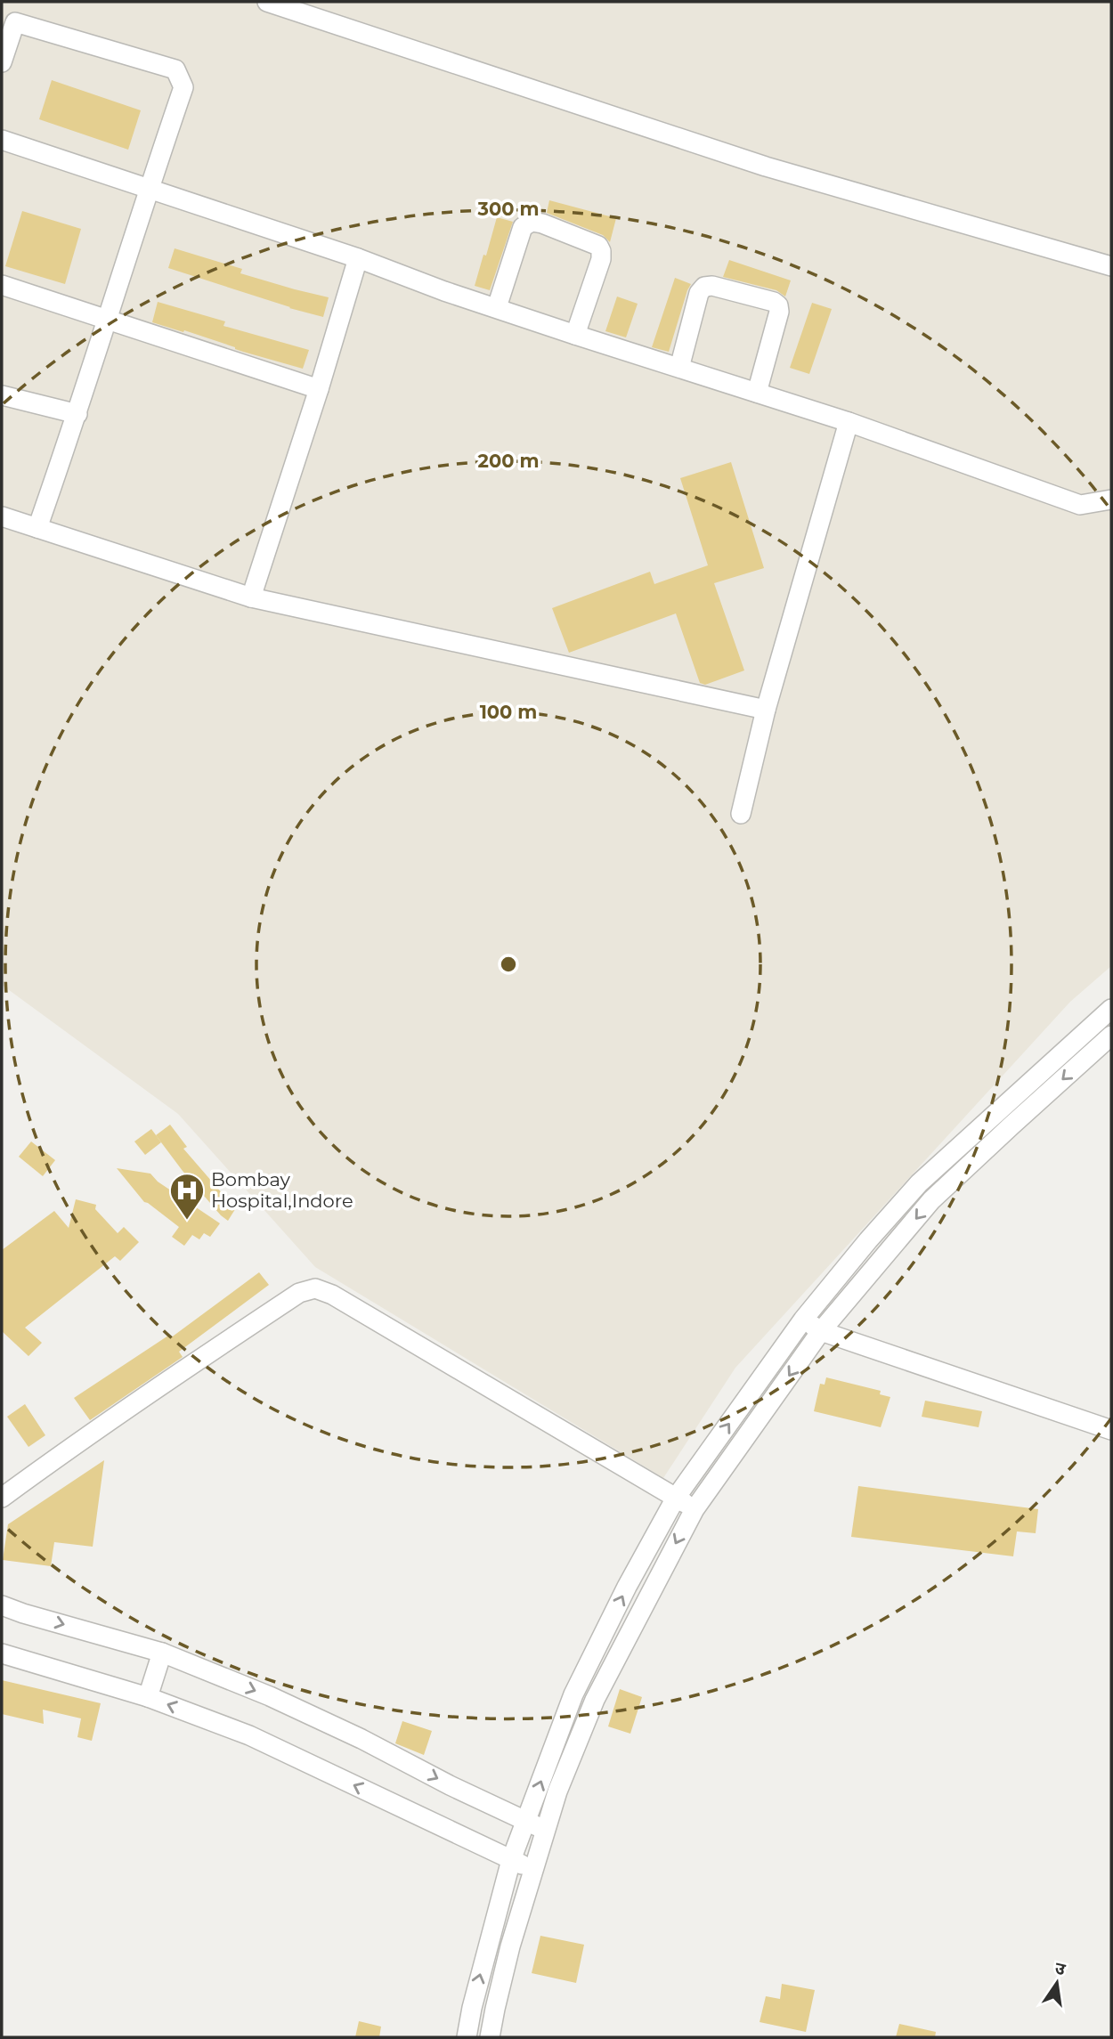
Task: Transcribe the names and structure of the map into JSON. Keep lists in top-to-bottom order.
{
  "places": {
    "hospital": ["Bombay Hospital,Indore"]
  },
  "north": "top",
  "rings": ["300 m", "200 m", "100 m"]
}
